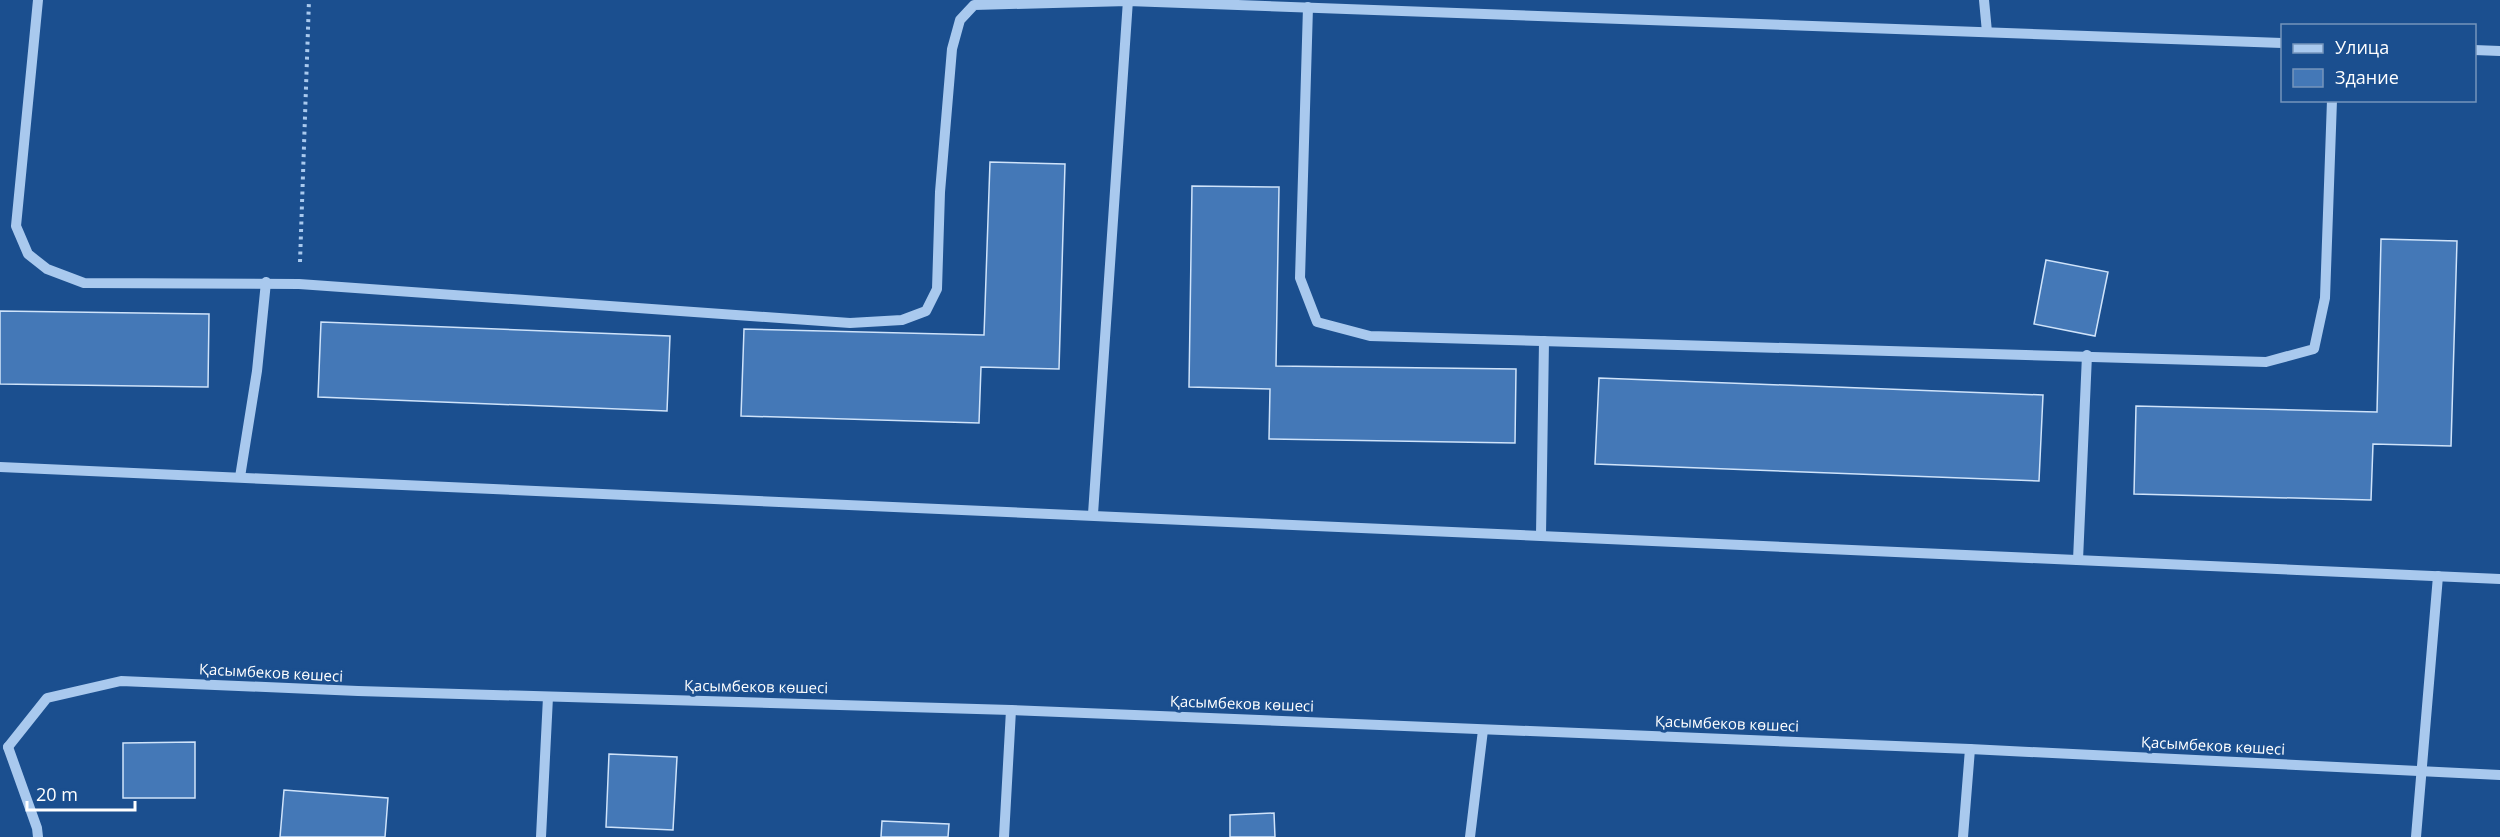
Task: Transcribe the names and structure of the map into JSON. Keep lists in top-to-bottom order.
{
  "streets": {
    "street": ["Қасымбеков көшесі"]
  },
  "legend": ["Улица", "Здание"],
  "scale_bar": "20 m"
}
